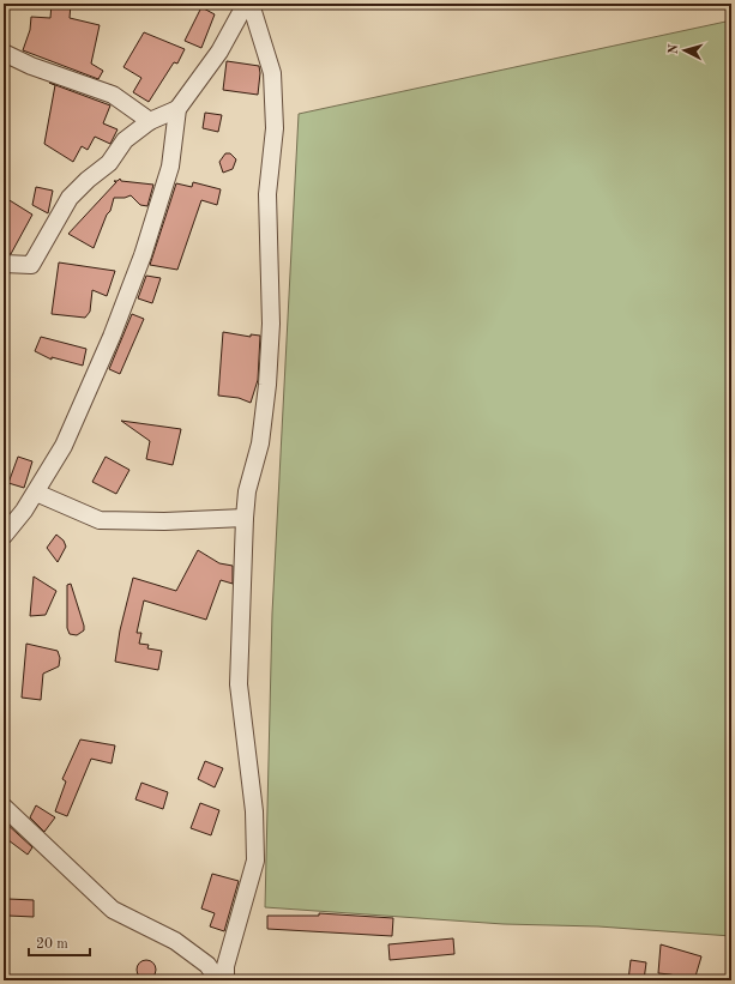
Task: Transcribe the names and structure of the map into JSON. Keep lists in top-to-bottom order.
{
  "scale_bar": "20 m",
  "north": "left"
}
